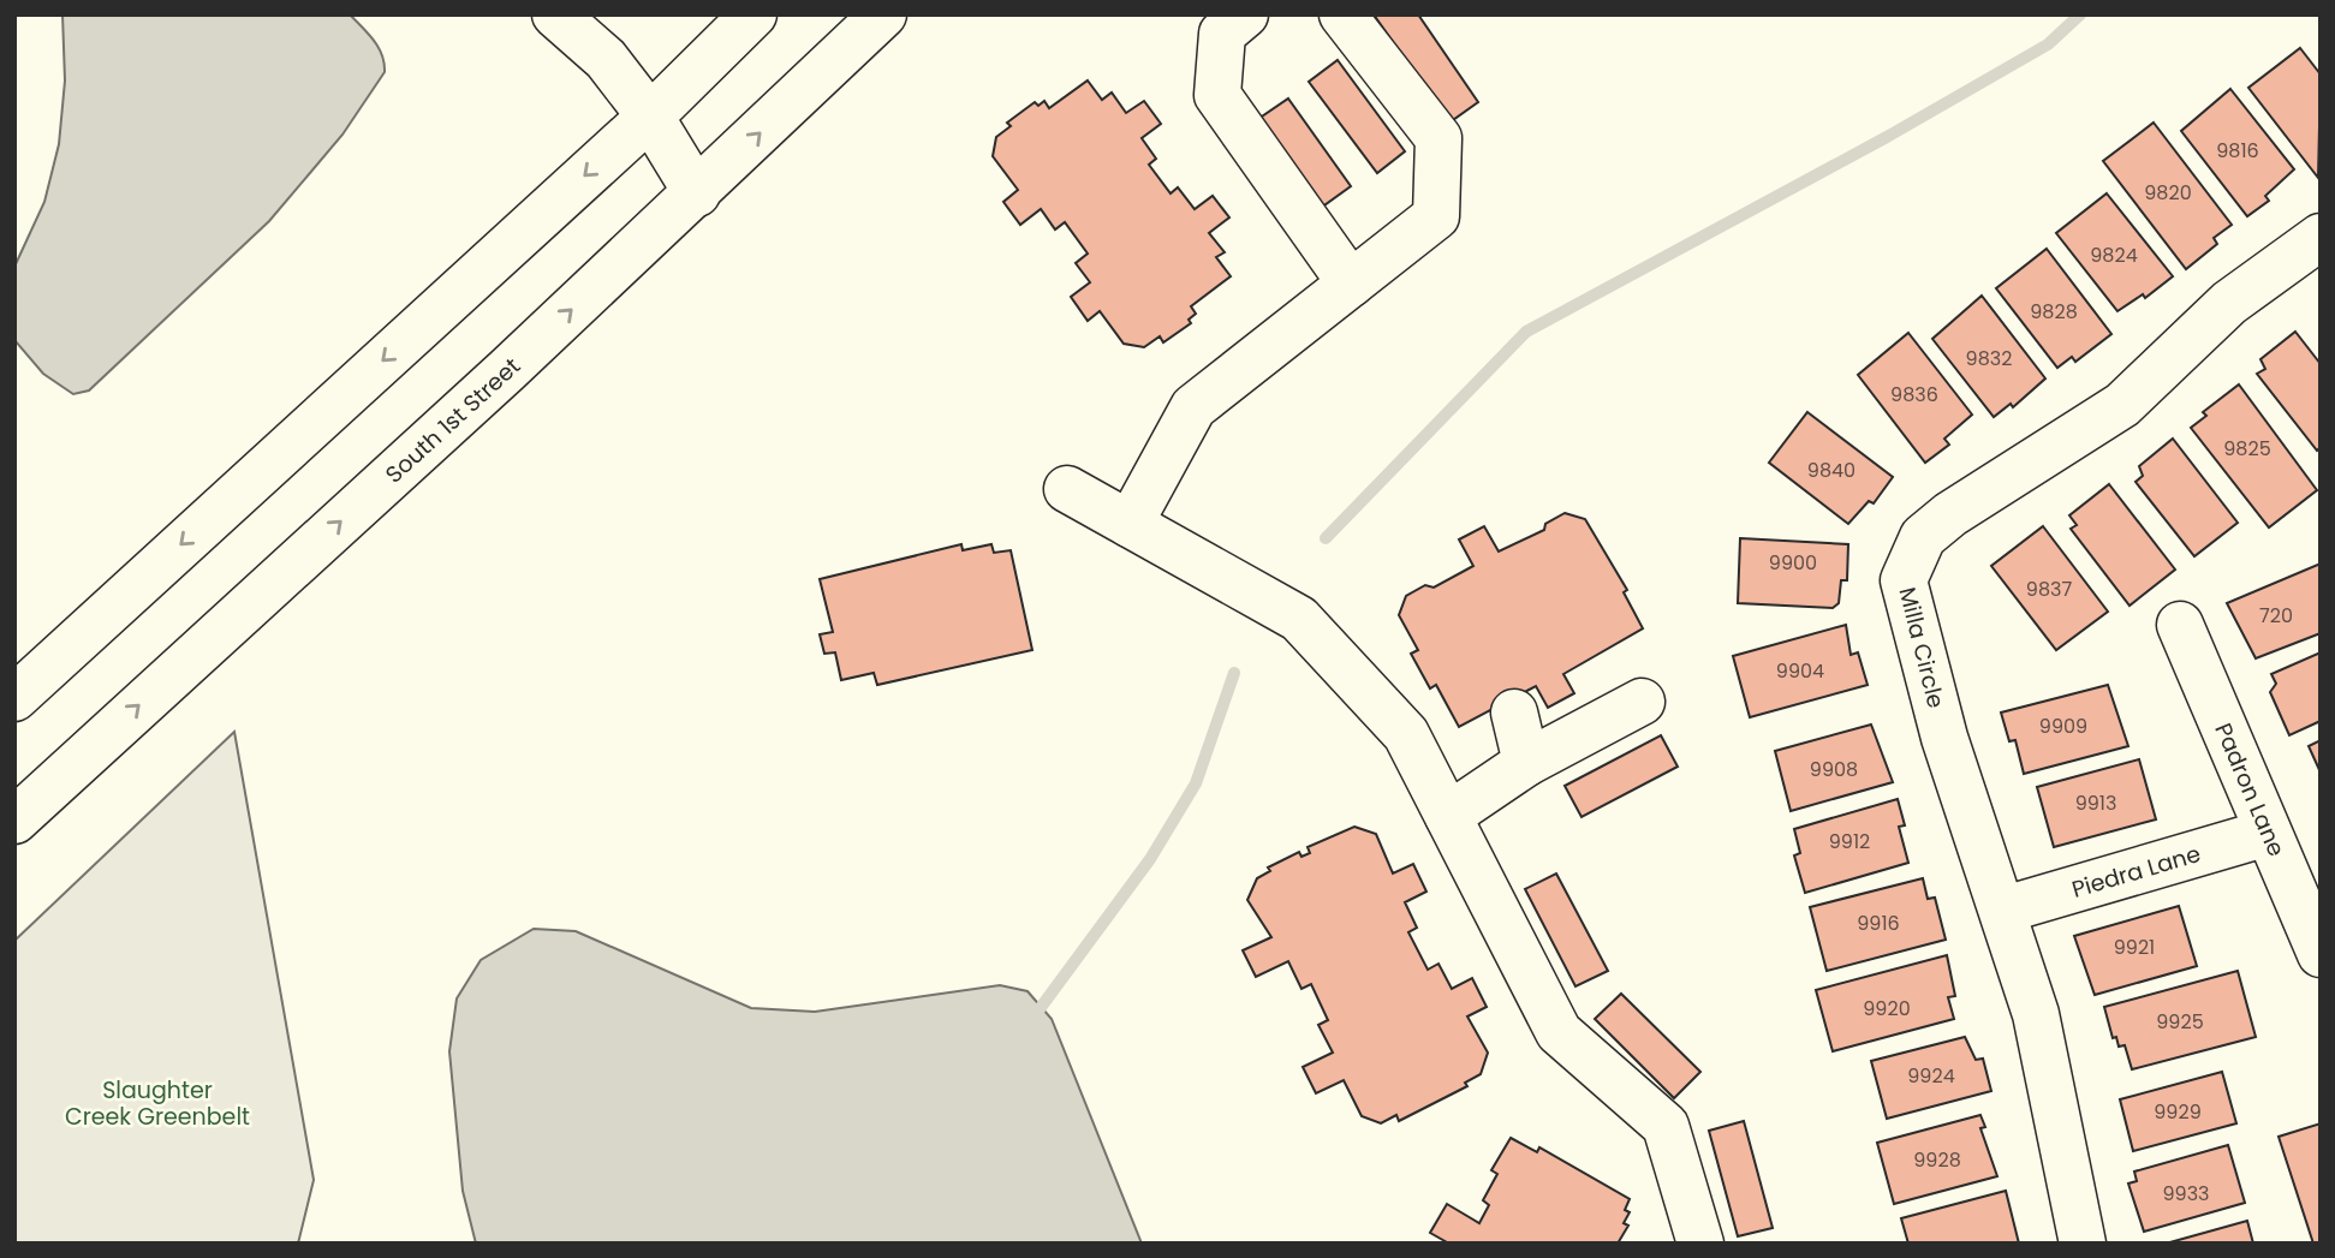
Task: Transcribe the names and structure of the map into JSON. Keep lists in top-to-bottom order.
{
  "streets": {
    "main road": [
      "South 1st Street",
      "Milla Circle",
      "Padron Lane",
      "Piedra Lane"
    ]
  },
  "crossings": [
    ["Milla Circle", "Piedra Lane"],
    ["Padron Lane", "Piedra Lane"]
  ],
  "parks": ["Slaughter Creek Greenbelt"],
  "house_numbers": [
    "9816",
    "9820",
    "9824",
    "9828",
    "9832",
    "9836",
    "9825",
    "9840",
    "9900",
    "9837",
    "720",
    "9904",
    "9909",
    "9908",
    "9913",
    "9912",
    "9916",
    "9921",
    "9920",
    "9925",
    "9924",
    "9929",
    "9928",
    "9933"
  ]
}
